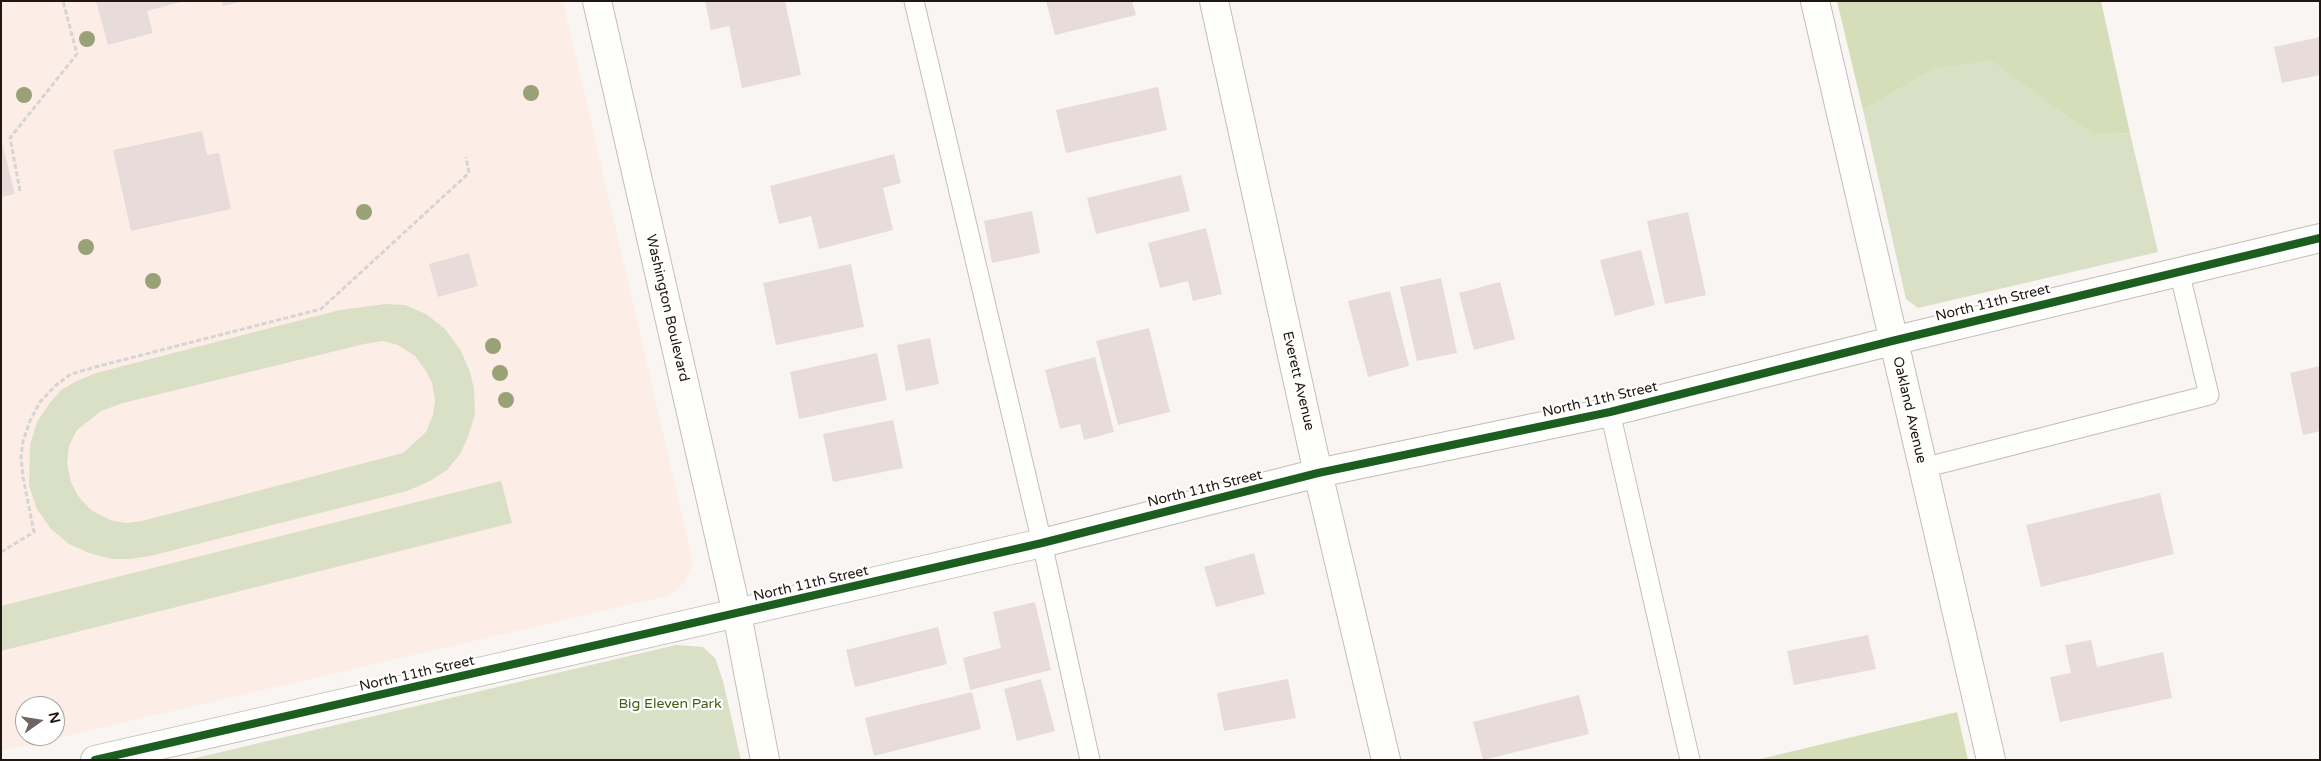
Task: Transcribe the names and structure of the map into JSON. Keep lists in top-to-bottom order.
{
  "streets": {
    "street": [
      "North 11th Street",
      "Washington Boulevard",
      "Everett Avenue",
      "Oakland Avenue"
    ]
  },
  "crossings": [
    ["North 11th Street", "Washington Boulevard"],
    ["North 11th Street", "Everett Avenue"],
    ["North 11th Street", "Oakland Avenue"]
  ],
  "parks": ["Big Eleven Park"],
  "north": "right"
}
